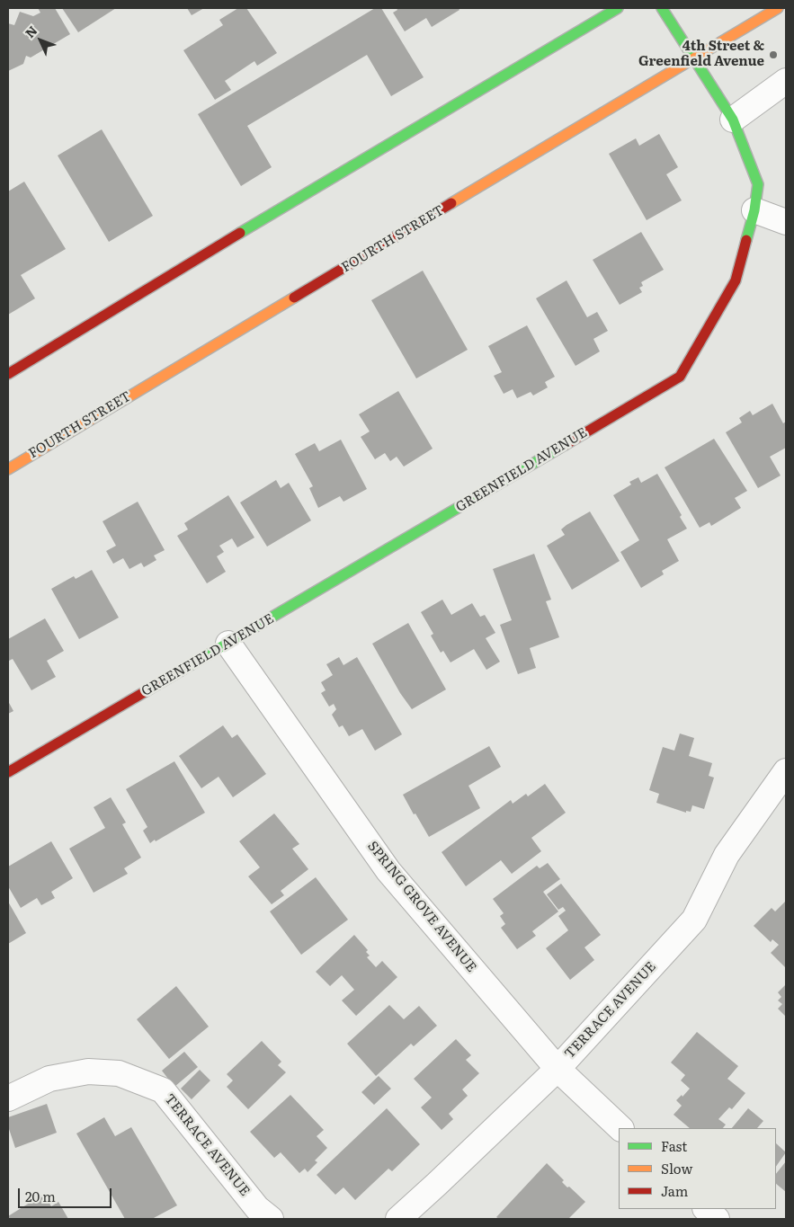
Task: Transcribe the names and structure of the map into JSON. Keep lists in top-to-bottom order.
{
  "streets": {
    "main road": ["FOURTH STREET", "GREENFIELD AVENUE"],
    "street": ["SPRING GROVE AVENUE", "TERRACE AVENUE"]
  },
  "crossings": [
    ["FOURTH STREET", "GREENFIELD AVENUE"],
    ["GREENFIELD AVENUE", "SPRING GROVE AVENUE"],
    ["SPRING GROVE AVENUE", "TERRACE AVENUE"]
  ],
  "places": ["4th Street & Greenfield Avenue"],
  "legend": ["Fast", "Slow", "Jam"],
  "scale_bar": "20 m",
  "north": "top left"
}
